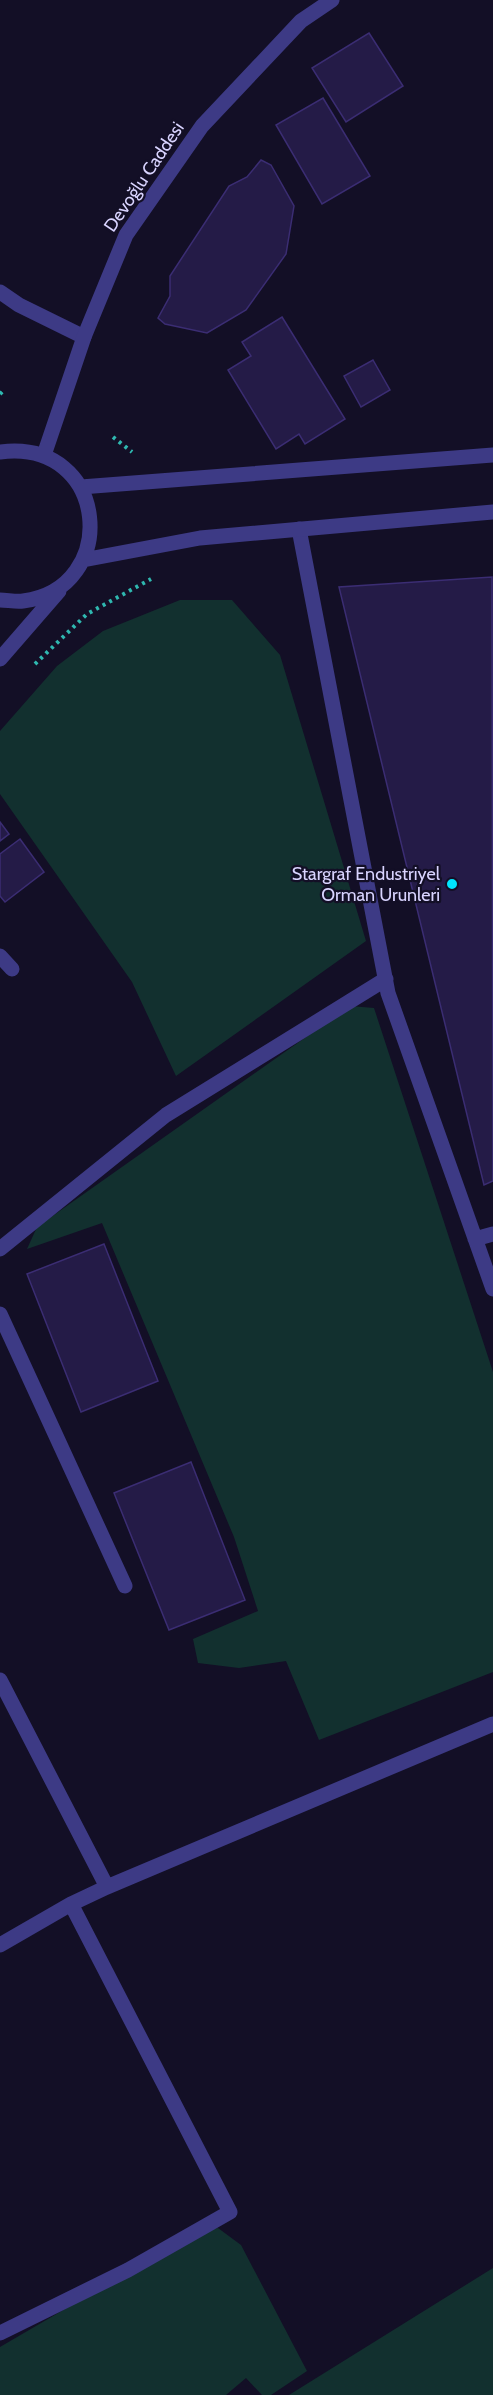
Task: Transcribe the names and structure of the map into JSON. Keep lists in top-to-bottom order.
{
  "streets": {
    "street": ["Devoğlu Caddesi"]
  },
  "places": ["Stargraf Endustriyel Orman Urunleri"]
}
